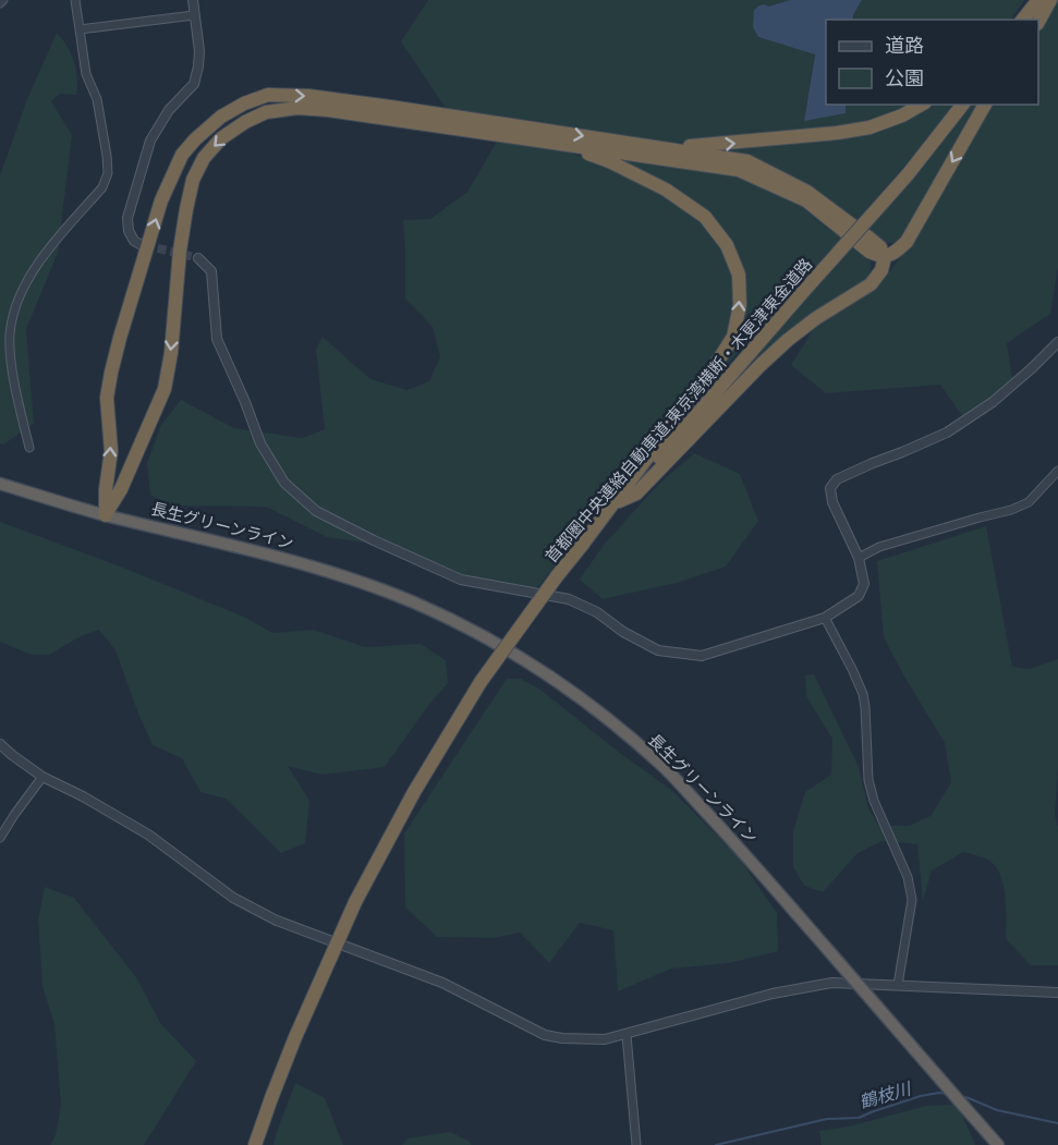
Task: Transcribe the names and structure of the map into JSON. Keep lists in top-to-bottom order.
{
  "streets": {
    "highway": ["首都圏中央連絡自動車道;東京湾横断・木更津東金道路", "長生グリーンライン"]
  },
  "water": ["鶴枝川"],
  "legend": ["道路", "公園"]
}
